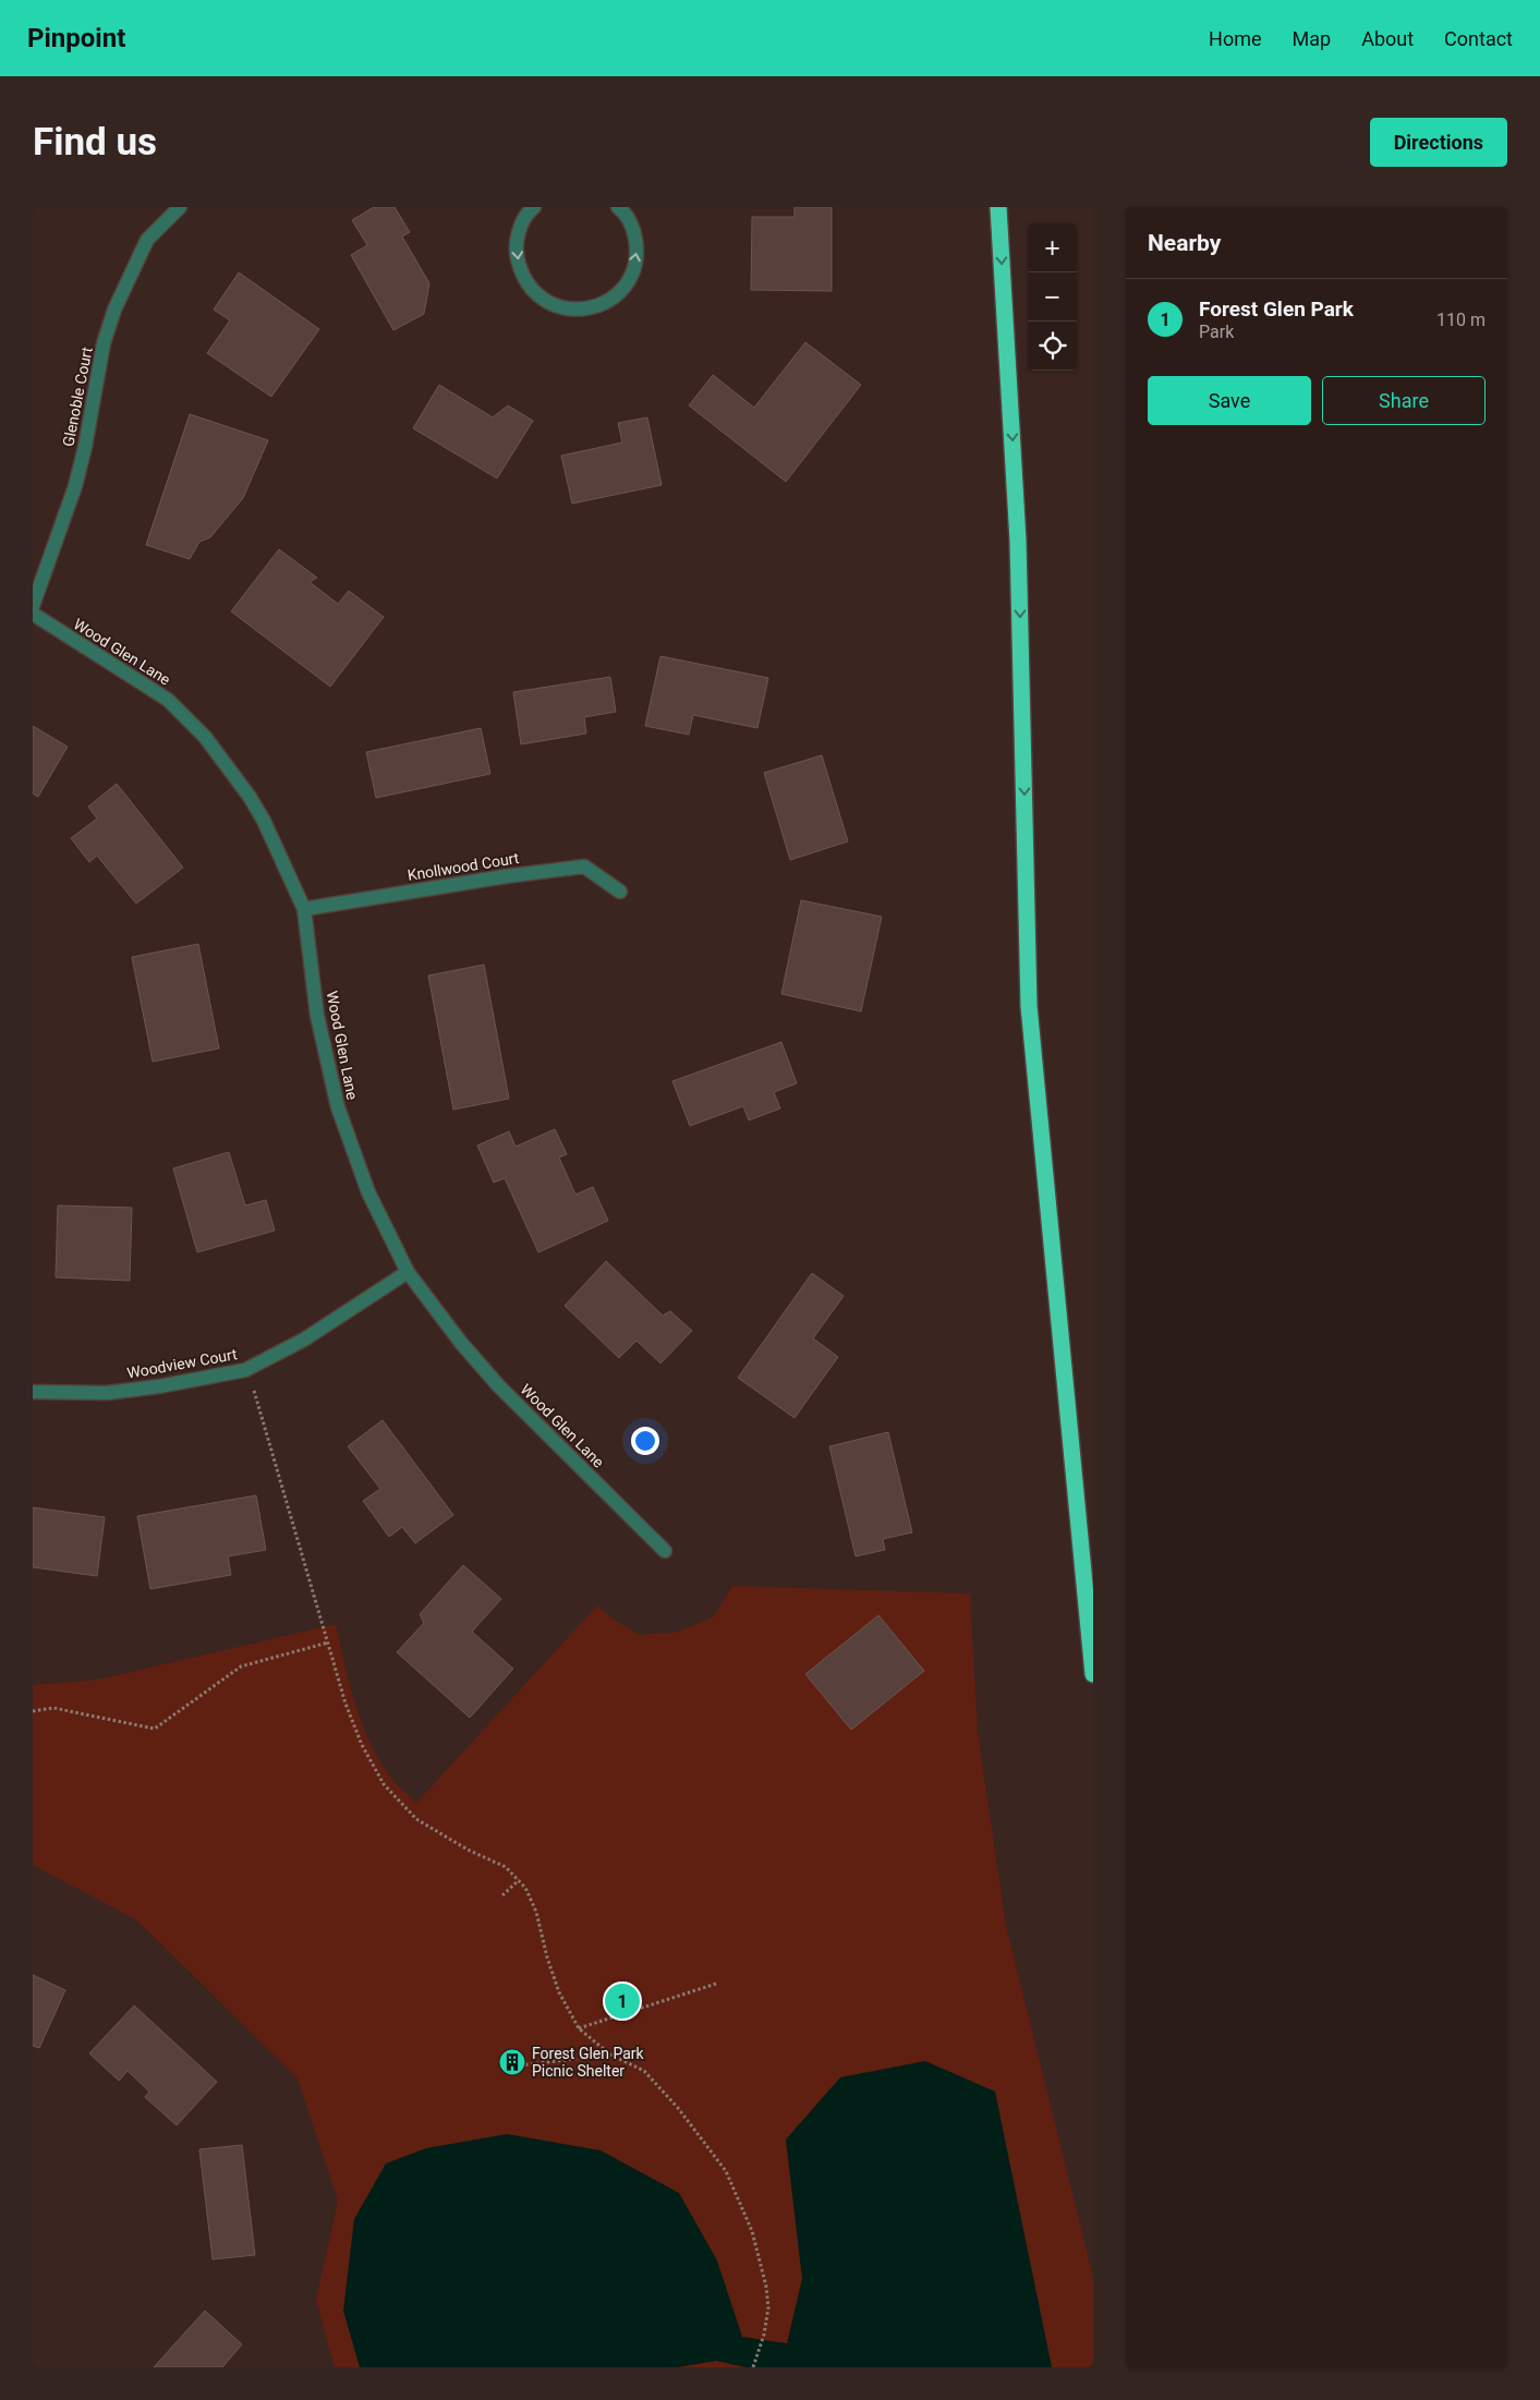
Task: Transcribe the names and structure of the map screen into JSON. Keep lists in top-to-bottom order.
{
  "streets": {
    "street": [
      "Glenoble Court",
      "Wood Glen Lane",
      "Knollwood Court",
      "Woodview Court"
    ]
  },
  "crossings": [
    ["Wood Glen Lane", "Knollwood Court"],
    ["Wood Glen Lane", "Woodview Court"]
  ],
  "places": {
    "building": ["Forest Glen Park Picnic Shelter"]
  },
  "page": {
    "header": "Pinpoint",
    "nav": [
      "Home",
      "Map",
      "About",
      "Contact"
    ],
    "buttons": [
      "Directions",
      ["Save", "Share"]
    ],
    "title": "Find us",
    "heading": "Nearby",
    "map_buttons": ["+", "−"],
    "list": [
      {
        "mark": "1",
        "name": "Forest Glen Park",
        "note": "Park",
        "value": "110 m"
      }
    ],
    "pins": "1"
  }
}
